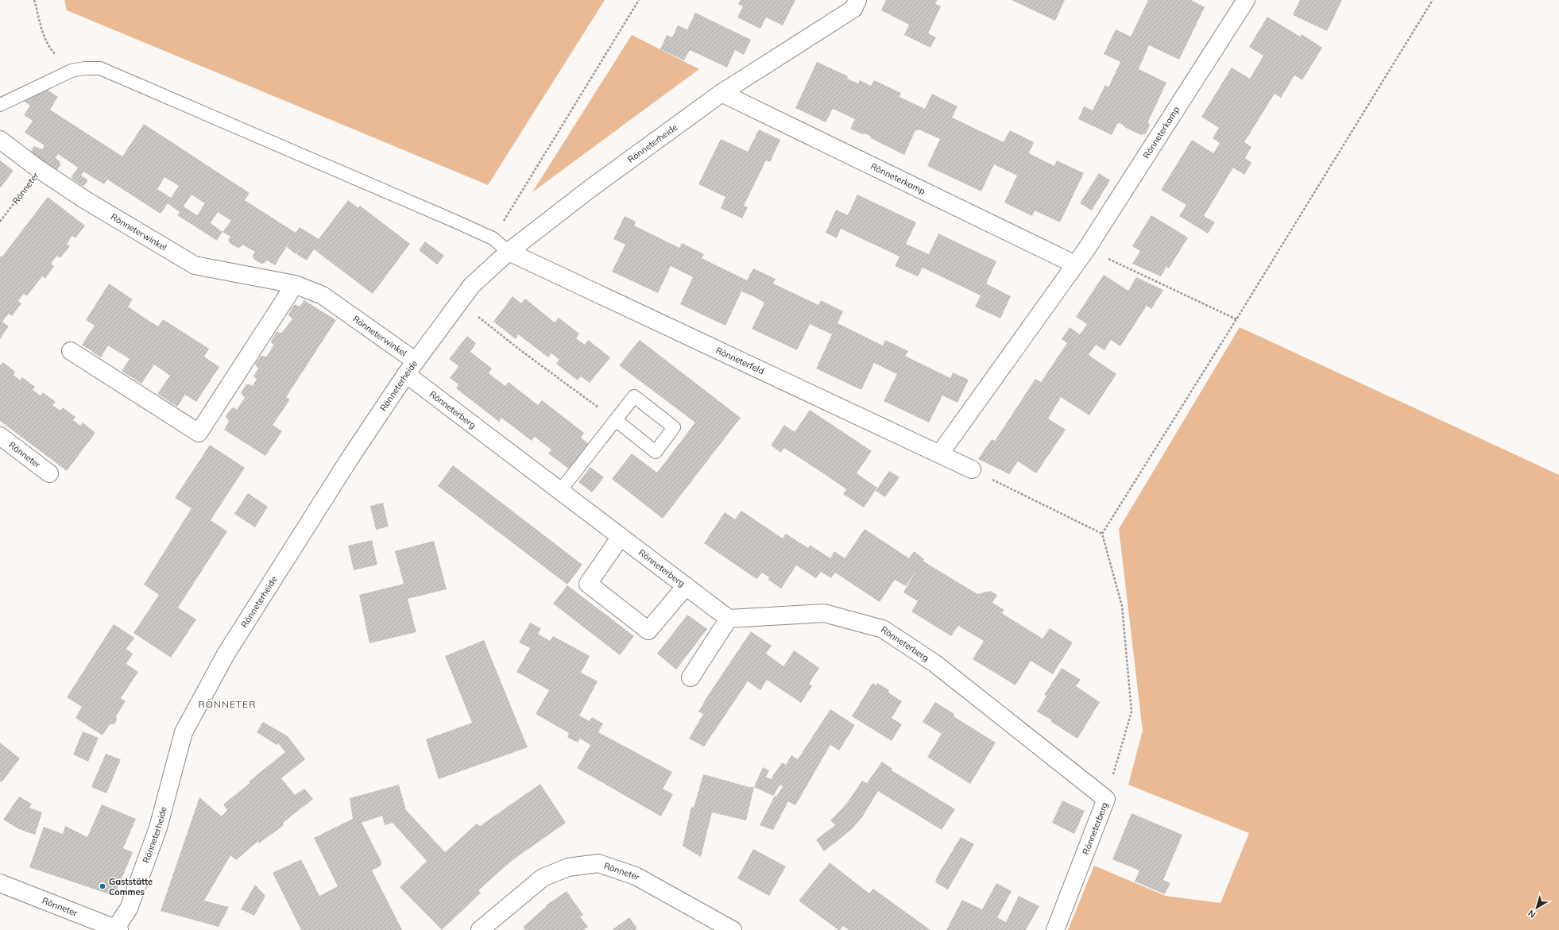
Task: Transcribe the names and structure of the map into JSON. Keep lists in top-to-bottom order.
{
  "streets": {
    "street": [
      "Rönneterkamp",
      "Rönneterheide",
      "Rönneter",
      "Rönneterwinkel",
      "Rönneterfeld",
      "Rönneterberg"
    ]
  },
  "crossings": [
    ["Rönneterkamp", "Rönneterheide"],
    ["Rönneterkamp", "Rönneterfeld"],
    ["Rönneterheide", "Rönneter"],
    ["Rönneterheide", "Rönneterwinkel"],
    ["Rönneterheide", "Rönneterfeld"],
    ["Rönneterheide", "Rönneterberg"],
    ["Rönneter", "Rönneterwinkel"],
    ["Rönneterwinkel", "Rönneterberg"]
  ],
  "districts": ["RÖNNETER"],
  "places": ["Gaststätte Commes"],
  "north": "bottom left"
}
